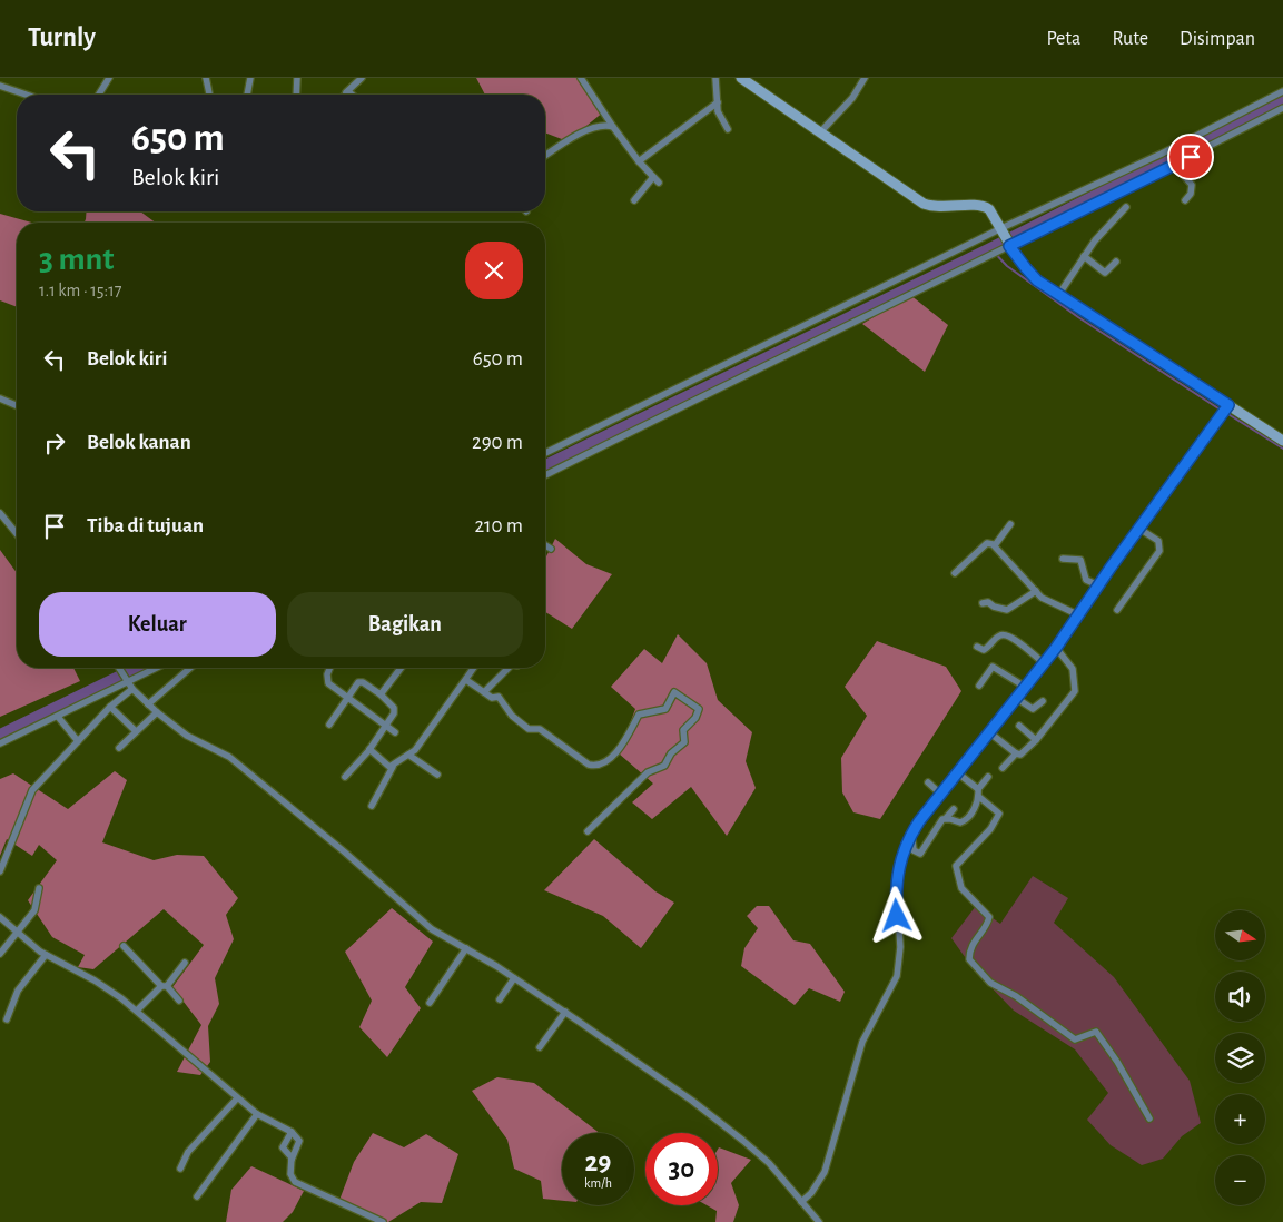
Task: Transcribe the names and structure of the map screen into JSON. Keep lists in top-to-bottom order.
{
  "north": "right",
  "page": {
    "header": "Turnly",
    "nav": ["Peta", "Rute", "Disimpan"],
    "turn": ["650 m", "Belok kiri"],
    "heading": ["3 mnt", "1.1 km · 15:17"],
    "list": [
      {
        "name": "Belok kiri",
        "value": "650 m"
      },
      {
        "name": "Belok kanan",
        "value": "290 m"
      },
      {
        "name": "Tiba di tujuan",
        "value": "210 m"
      }
    ],
    "buttons": ["Keluar", "Bagikan"],
    "map_buttons": ["+", "−"],
    "speed": "29 km/h",
    "limit": "30"
  }
}
